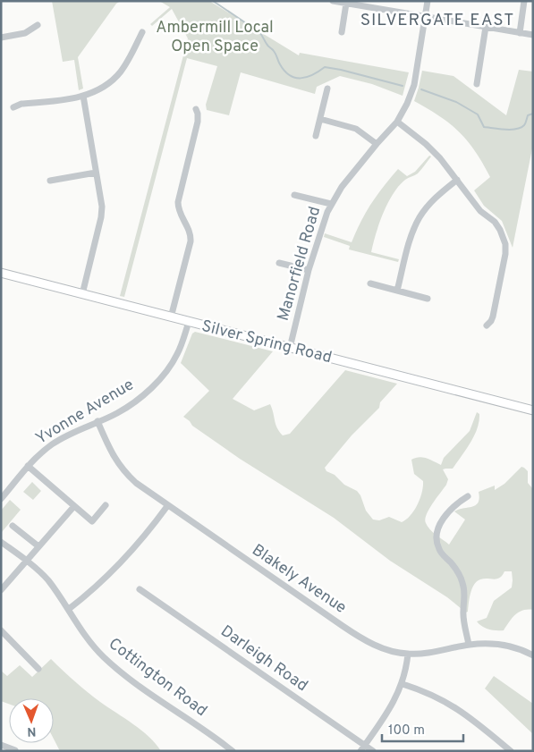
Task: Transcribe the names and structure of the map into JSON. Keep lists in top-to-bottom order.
{
  "streets": {
    "main road": ["Silver Spring Road"],
    "street": [
      "Manorfield Road",
      "Yvonne Avenue",
      "Blakely Avenue",
      "Darleigh Road",
      "Cottington Road"
    ]
  },
  "crossings": [
    ["Manorfield Road", "Silver Spring Road"],
    ["Silver Spring Road", "Yvonne Avenue"],
    ["Yvonne Avenue", "Blakely Avenue"]
  ],
  "districts": ["SILVERGATE EAST"],
  "parks": ["Ambermill Local Open Space"],
  "scale_bar": "100 m",
  "north": "bottom"
}
